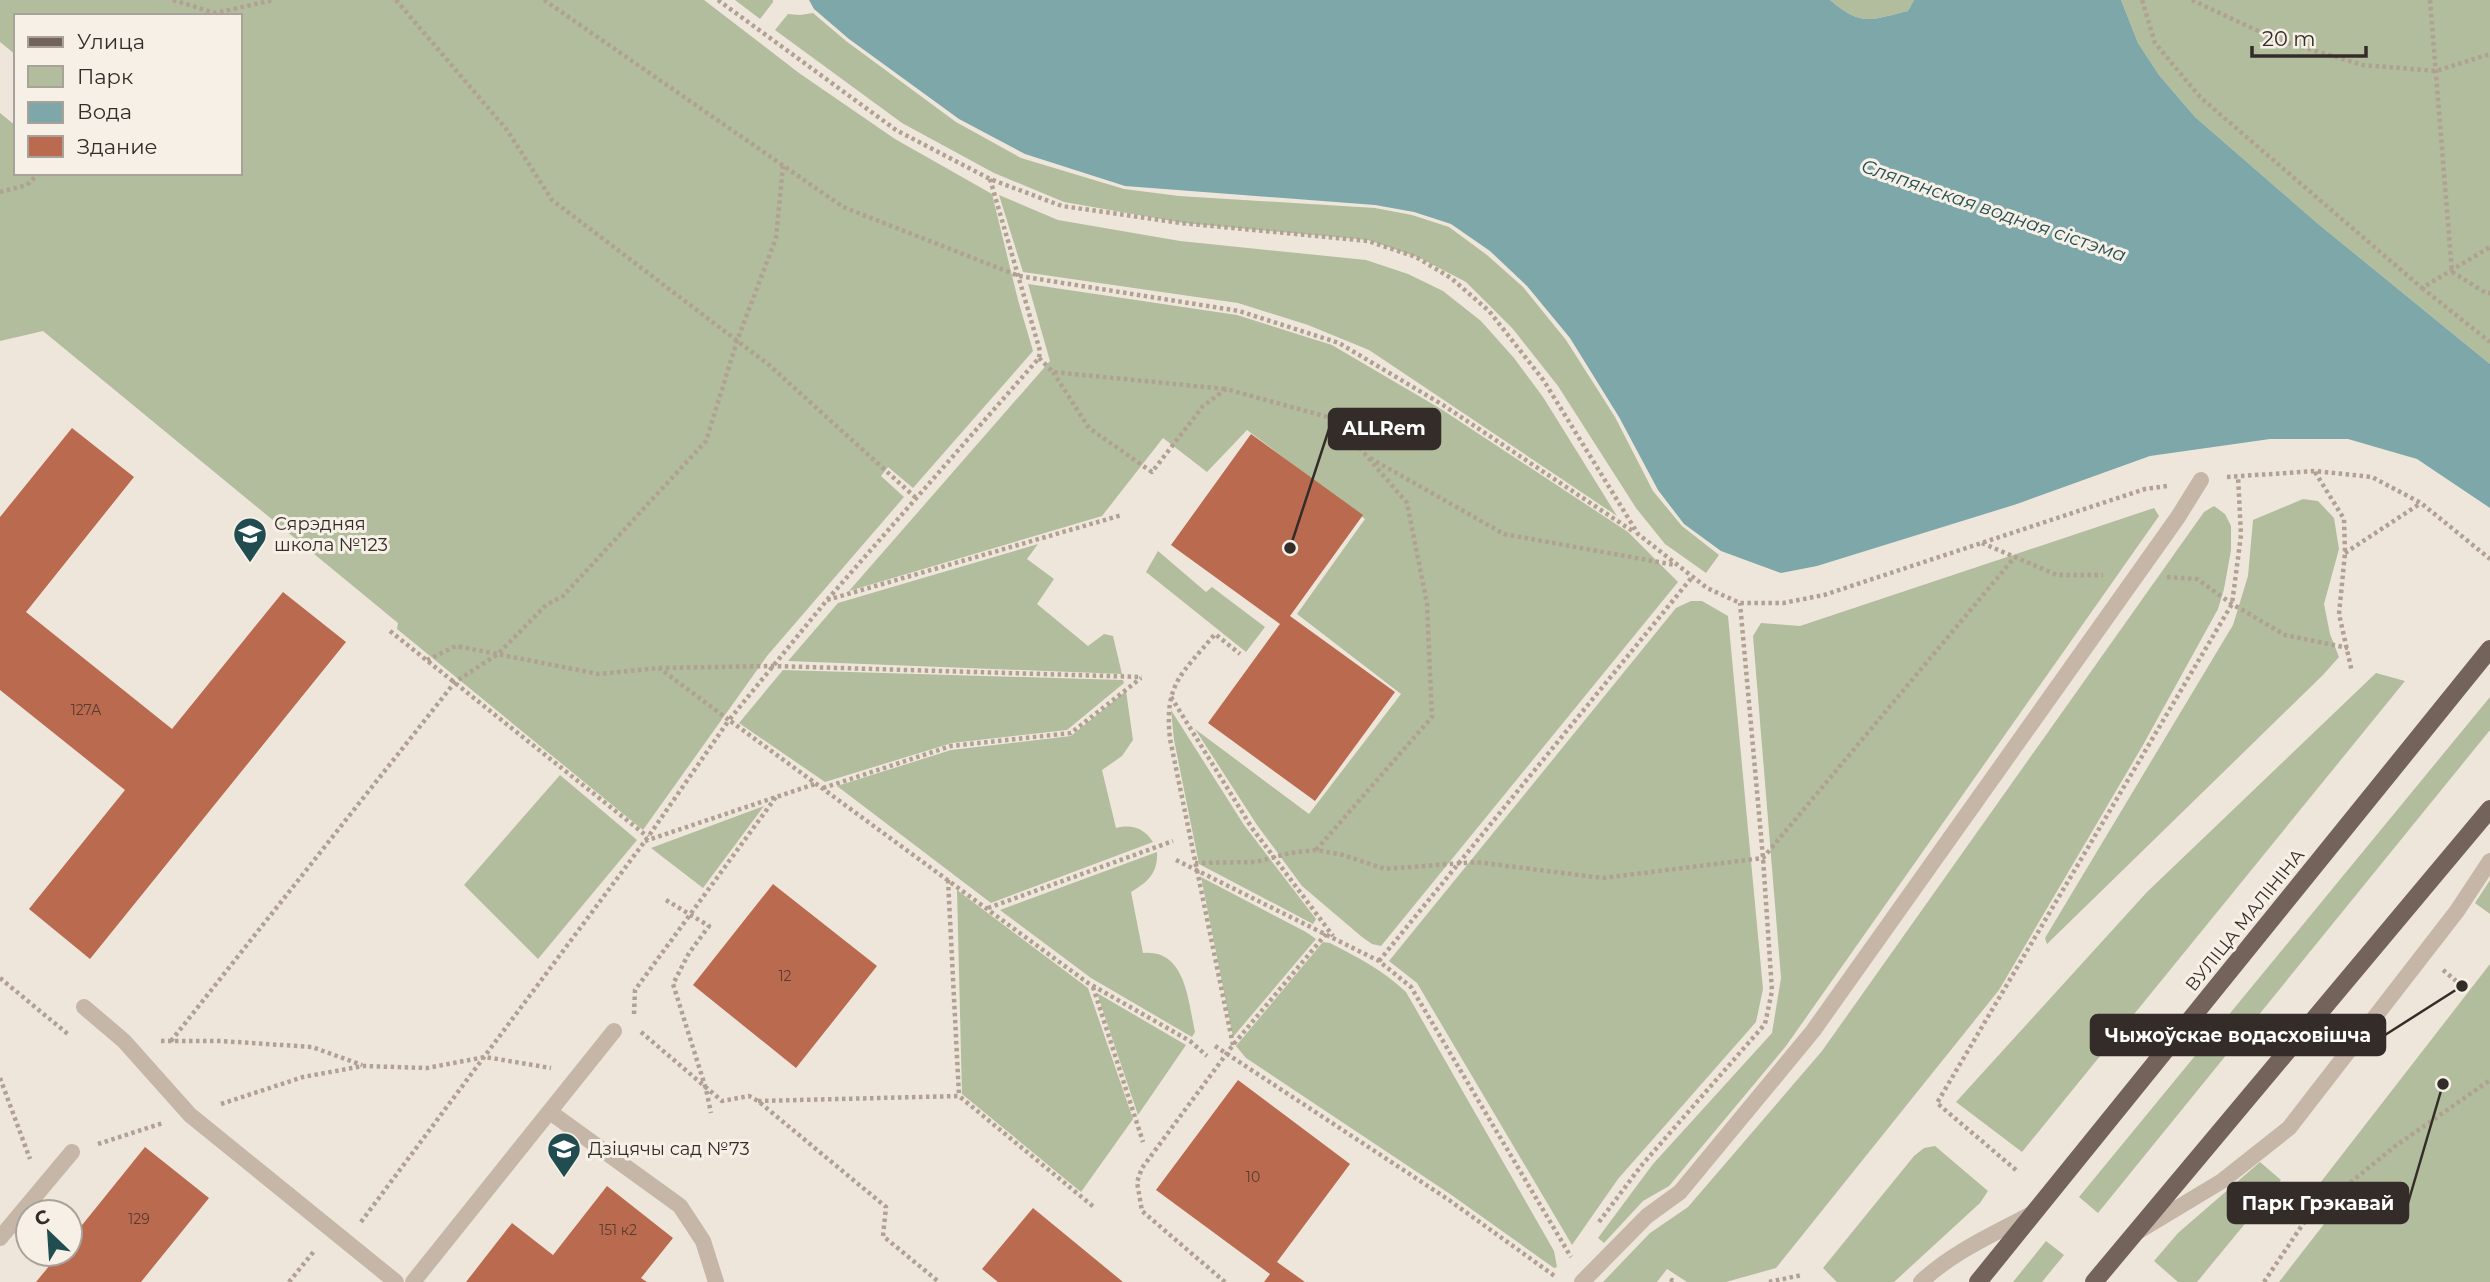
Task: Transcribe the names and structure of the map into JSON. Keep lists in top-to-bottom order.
{
  "streets": {
    "main road": ["ВУЛІЦА МАЛІНІНА"]
  },
  "water": ["Сляпянская водная сістэма"],
  "places": {
    "other": ["ALLRem", "Чыжоўскае водасховішча", "Парк Грэкавай"],
    "school or university": ["Сярэдняя школа №123", "Дзіцячы сад №73"]
  },
  "house_numbers": [
    "127А",
    "12",
    "10",
    "129",
    "151 к2"
  ],
  "legend": [
    "Улица",
    "Парк",
    "Вода",
    "Здание"
  ],
  "scale_bar": "20 m",
  "north": "top left"
}
